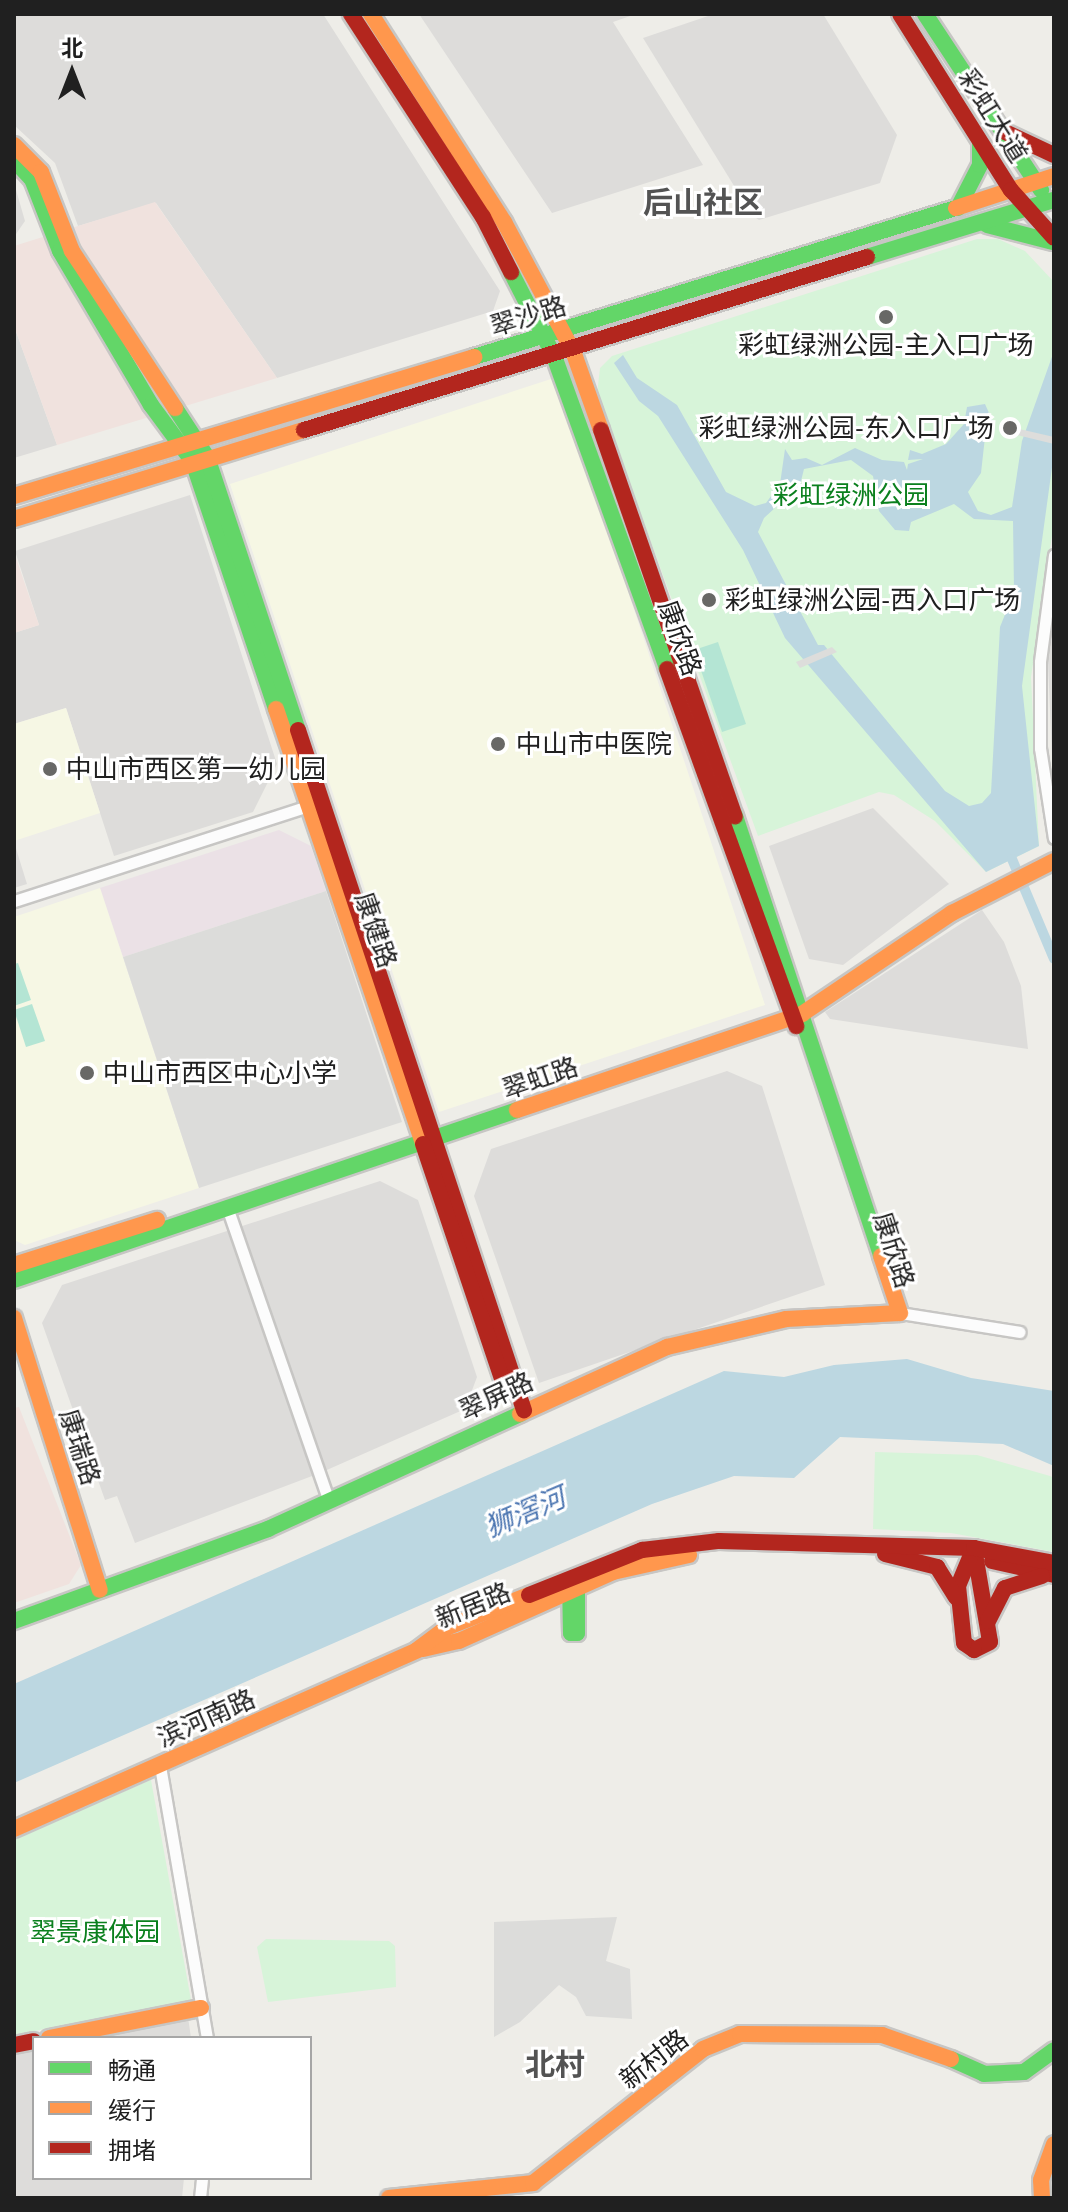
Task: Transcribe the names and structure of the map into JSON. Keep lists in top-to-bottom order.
{
  "streets": {
    "street": [
      "彩虹大道",
      "翠沙路",
      "康欣路",
      "康健路",
      "翠虹路",
      "翠屏路",
      "康瑞路",
      "新居路",
      "滨河南路",
      "新村路"
    ]
  },
  "crossings": [
    ["彩虹大道", "翠沙路"],
    ["翠沙路", "康欣路"],
    ["翠沙路", "康健路"],
    ["康欣路", "翠虹路"],
    ["康欣路", "翠屏路"],
    ["康健路", "翠虹路"],
    ["康健路", "翠屏路"],
    ["翠屏路", "康瑞路"],
    ["新居路", "滨河南路"]
  ],
  "districts": ["后山社区", "北村"],
  "water": ["狮滘河"],
  "parks": ["彩虹绿洲公园", "翠景康体园"],
  "places": [
    "彩虹绿洲公园-主入口广场",
    "彩虹绿洲公园-东入口广场",
    "彩虹绿洲公园-西入口广场",
    "中山市中医院",
    "中山市西区第一幼儿园",
    "中山市西区中心小学"
  ],
  "legend": ["畅通", "缓行", "拥堵"],
  "north": "top"
}
